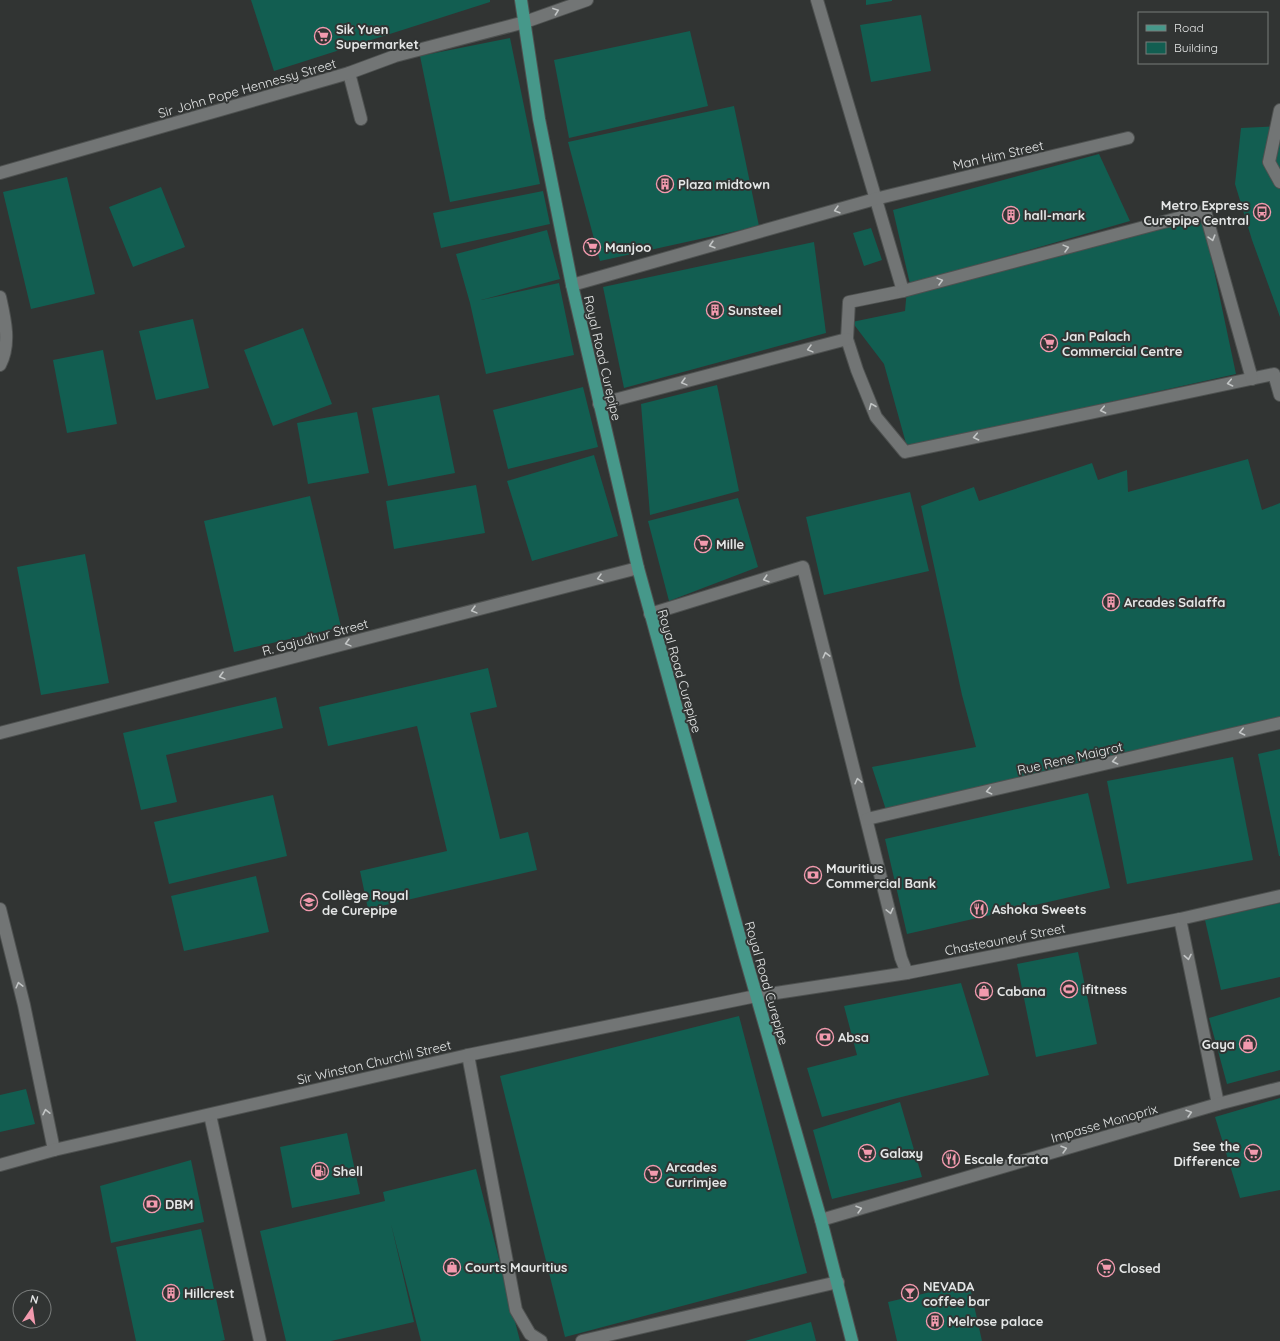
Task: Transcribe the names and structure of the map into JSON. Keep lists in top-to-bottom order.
{
  "streets": {
    "main road": ["Royal Road Curepipe"],
    "street": [
      "Sir John Pope Hennessy Street",
      "Man Him Street",
      "R. Gajudhur Street",
      "Rue Rene Maigrot",
      "Chasteauneuf Street",
      "Sir Winston Churchil Street",
      "Impasse Monoprix"
    ]
  },
  "crossings": [
    ["Sir John Pope Hennessy Street", "Royal Road Curepipe"],
    ["Man Him Street", "Royal Road Curepipe"],
    ["Royal Road Curepipe", "R. Gajudhur Street"],
    ["Royal Road Curepipe", "Chasteauneuf Street"],
    ["Royal Road Curepipe", "Sir Winston Churchil Street"],
    ["Royal Road Curepipe", "Impasse Monoprix"],
    ["Chasteauneuf Street", "Sir Winston Churchil Street"]
  ],
  "one_way": [
    "Man Him Street",
    "R. Gajudhur Street",
    "Rue Rene Maigrot",
    "Impasse Monoprix"
  ],
  "places": {
    "supermarket": [
      "Sik Yuen Supermarket",
      "Manjoo",
      "Jan Palach Commercial Centre",
      "Mille",
      "Galaxy",
      "See the Difference",
      "Arcades Currimjee",
      "Closed"
    ],
    "building": [
      "Plaza midtown",
      "hall-mark",
      "Sunsteel",
      "Arcades Salaffa",
      "Hillcrest",
      "Melrose palace"
    ],
    "bus stop": ["Metro Express Curepipe Central"],
    "bank": ["Mauritius Commercial Bank", "Absa", "DBM"],
    "school or university": ["Collège Royal de Curepipe"],
    "restaurant": ["Ashoka Sweets", "Escale farata"],
    "sports": ["ifitness"],
    "shop": ["Cabana", "Gaya", "Courts Mauritius"],
    "fuel station": ["Shell"],
    "bar": ["NEVADA coffee bar"]
  },
  "legend": ["Road", "Building"],
  "north": "top"
}
